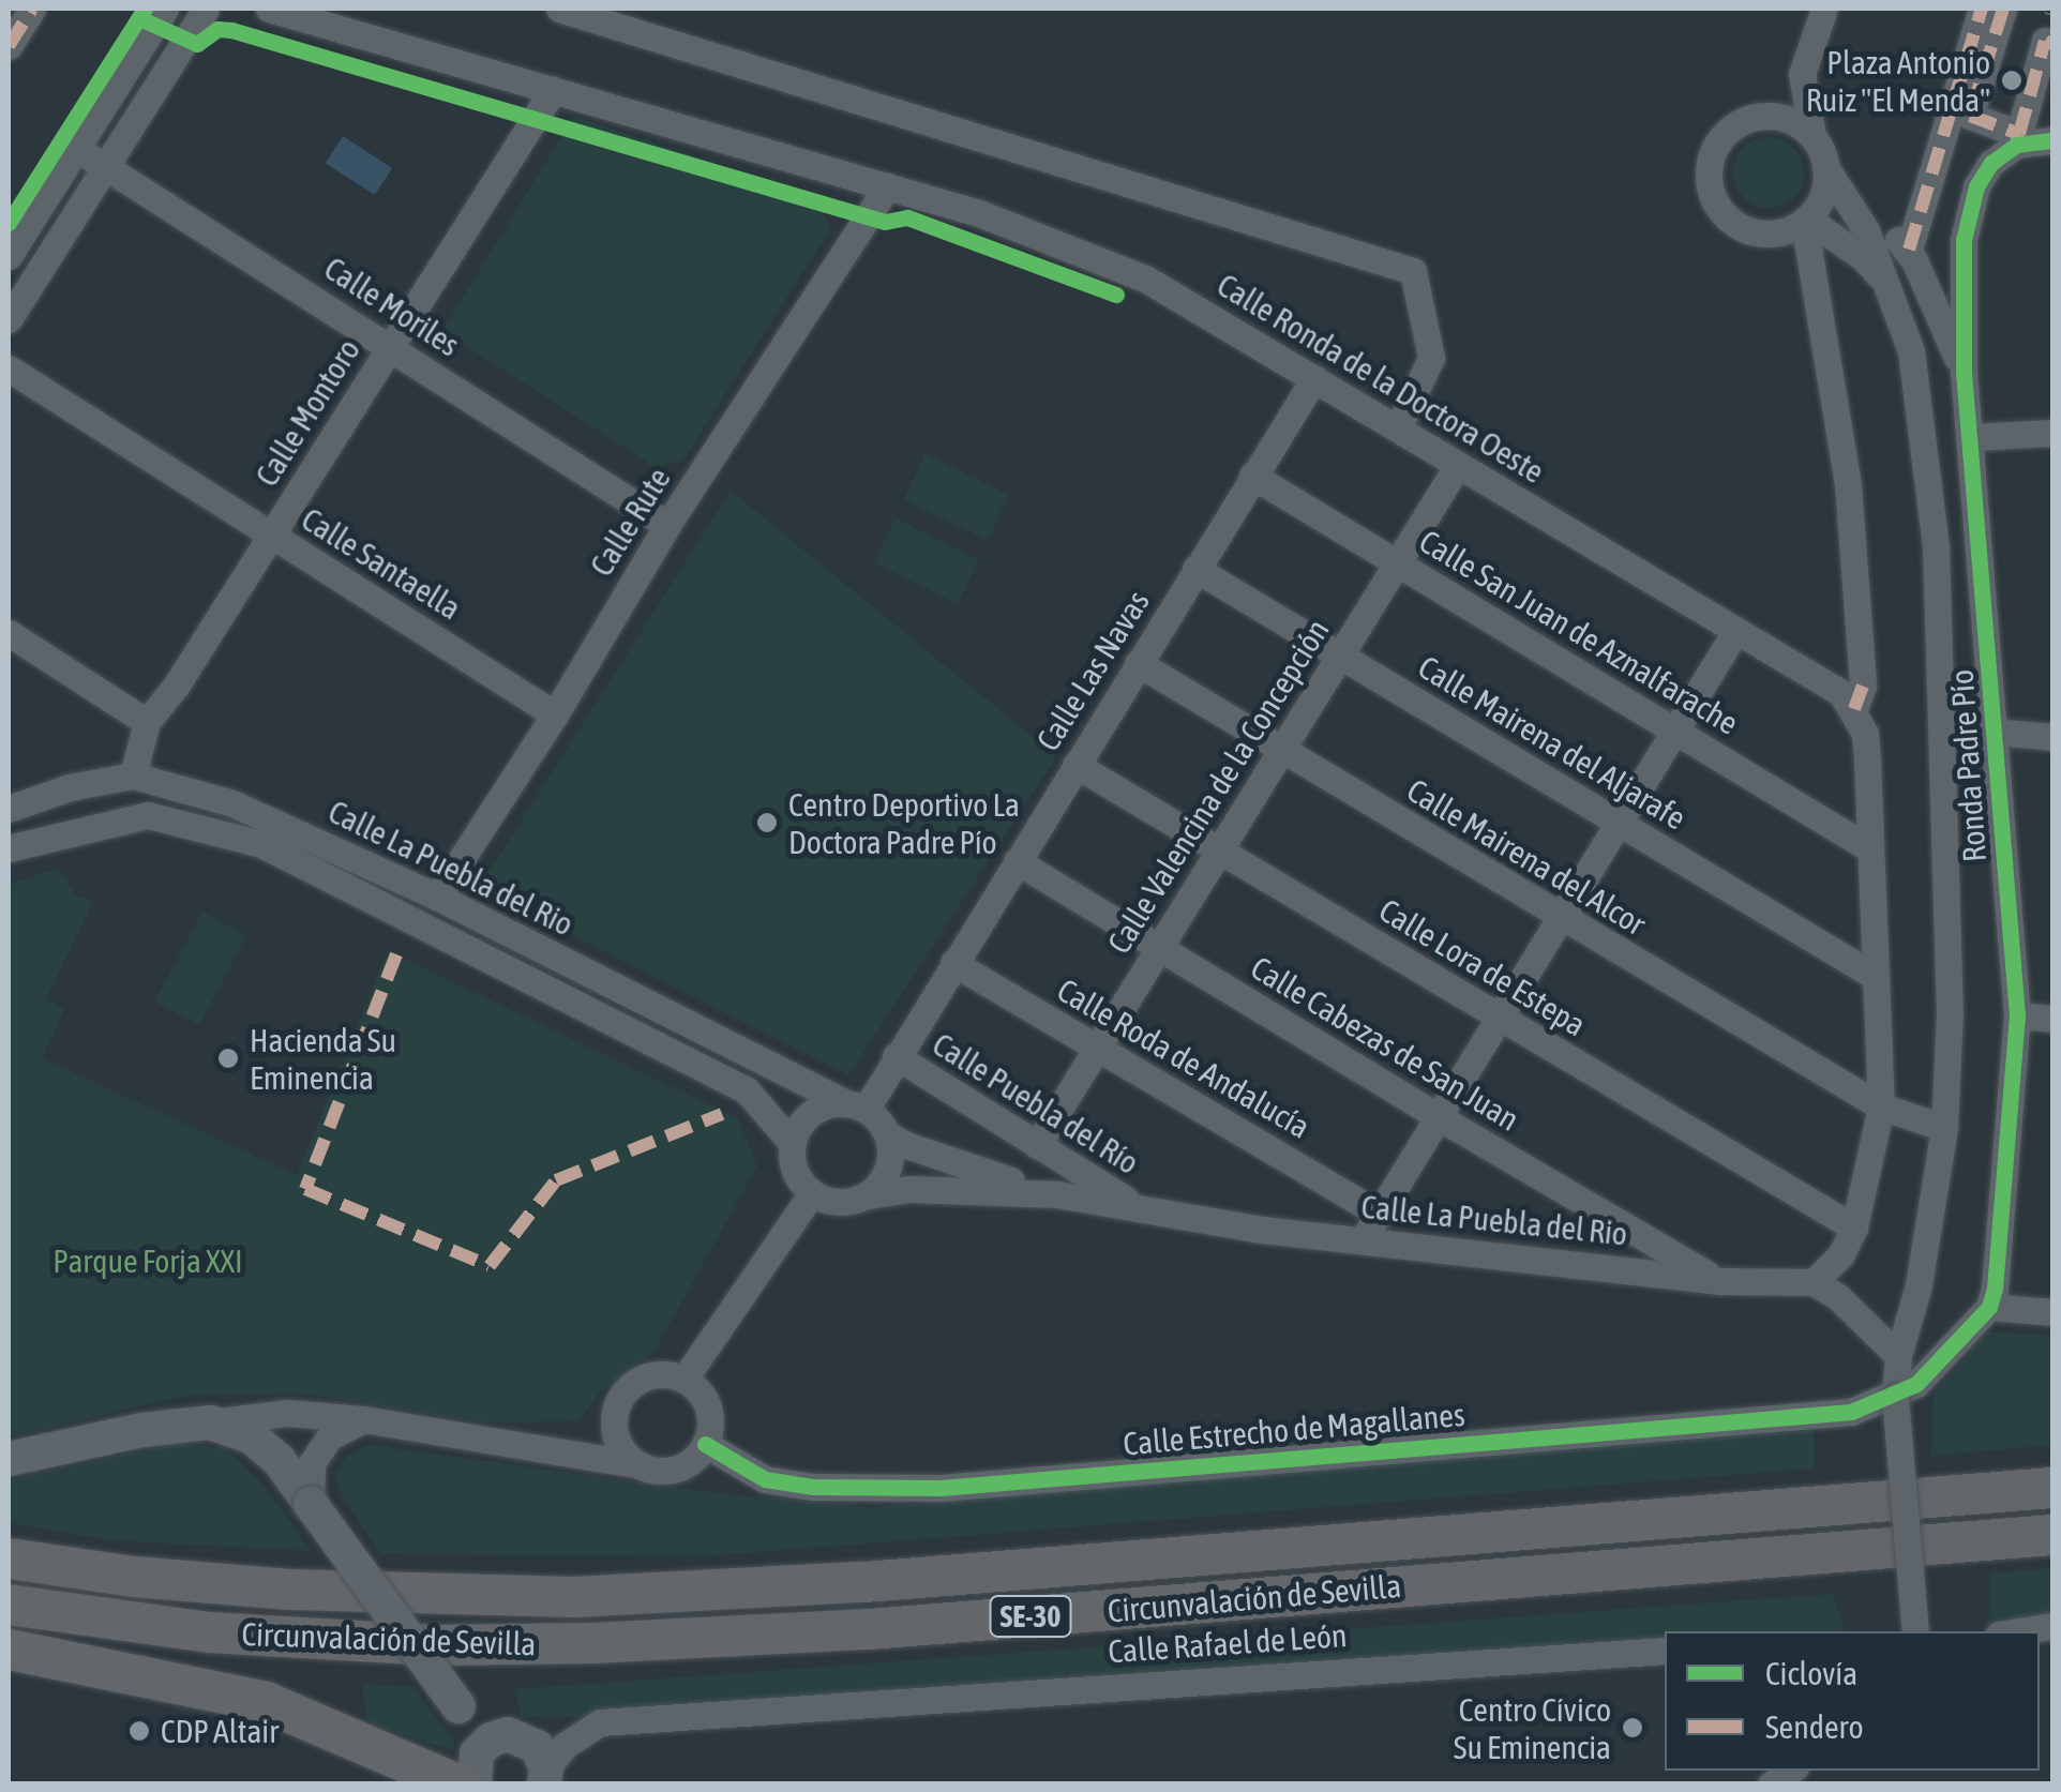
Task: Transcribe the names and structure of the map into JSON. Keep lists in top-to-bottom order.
{
  "streets": {
    "highway": ["Circunvalación de Sevilla", "SE-30"],
    "street": [
      "Calle Moriles",
      "Calle Ronda de la Doctora Oeste",
      "Calle Montoro",
      "Calle Rute",
      "Calle Santaella",
      "Calle San Juan de Aznalfarache",
      "Calle Las Navas",
      "Calle Mairena del Aljarafe",
      "Ronda Padre Pío",
      "Calle Valencina de la Concepción",
      "Calle Mairena del Alcor",
      "Calle La Puebla del Rio",
      "Calle Lora de Estepa",
      "Calle Cabezas de San Juan",
      "Calle Roda de Andalucía",
      "Calle Puebla del Río",
      "Calle Estrecho de Magallanes",
      "Calle Rafael de León"
    ]
  },
  "crossings": [
    ["Calle Moriles", "Calle Montoro"],
    ["Calle Moriles", "Calle Rute"],
    ["Calle Ronda de la Doctora Oeste", "Calle Montoro"],
    ["Calle Ronda de la Doctora Oeste", "Calle Rute"],
    ["Calle Ronda de la Doctora Oeste", "Calle Las Navas"],
    ["Calle Ronda de la Doctora Oeste", "Calle Valencina de la Concepción"],
    ["Calle Montoro", "Calle Santaella"],
    ["Calle Montoro", "Calle La Puebla del Rio"],
    ["Calle Rute", "Calle Santaella"],
    ["Calle Rute", "Calle La Puebla del Rio"],
    ["Calle San Juan de Aznalfarache", "Calle Las Navas"],
    ["Calle San Juan de Aznalfarache", "Calle Valencina de la Concepción"],
    ["Calle Las Navas", "Calle Mairena del Aljarafe"],
    ["Calle Las Navas", "Calle Mairena del Alcor"],
    ["Calle Las Navas", "Calle La Puebla del Rio"],
    ["Calle Las Navas", "Calle Lora de Estepa"],
    ["Calle Las Navas", "Calle Cabezas de San Juan"],
    ["Calle Las Navas", "Calle Roda de Andalucía"],
    ["Calle Las Navas", "Calle Puebla del Río"],
    ["Calle Mairena del Aljarafe", "Calle Valencina de la Concepción"],
    ["Ronda Padre Pío", "Calle Mairena del Alcor"],
    ["Ronda Padre Pío", "Calle Estrecho de Magallanes"],
    ["Calle Valencina de la Concepción", "Calle Mairena del Alcor"],
    ["Calle Valencina de la Concepción", "Calle Lora de Estepa"],
    ["Calle Valencina de la Concepción", "Calle Cabezas de San Juan"],
    ["Calle Valencina de la Concepción", "Calle Roda de Andalucía"],
    ["Calle Valencina de la Concepción", "Calle Puebla del Río"],
    ["Calle La Puebla del Rio", "Calle Cabezas de San Juan"],
    ["Calle La Puebla del Rio", "Calle Puebla del Río"]
  ],
  "parks": ["Parque Forja XXI"],
  "places": [
    "Plaza Antonio Ruiz \"El Menda\"",
    "Centro Deportivo La Doctora Padre Pío",
    "Hacienda Su Eminencia",
    "Centro Cívico Su Eminencia",
    "CDP Altair"
  ],
  "legend": ["Ciclovía", "Sendero"]
}
